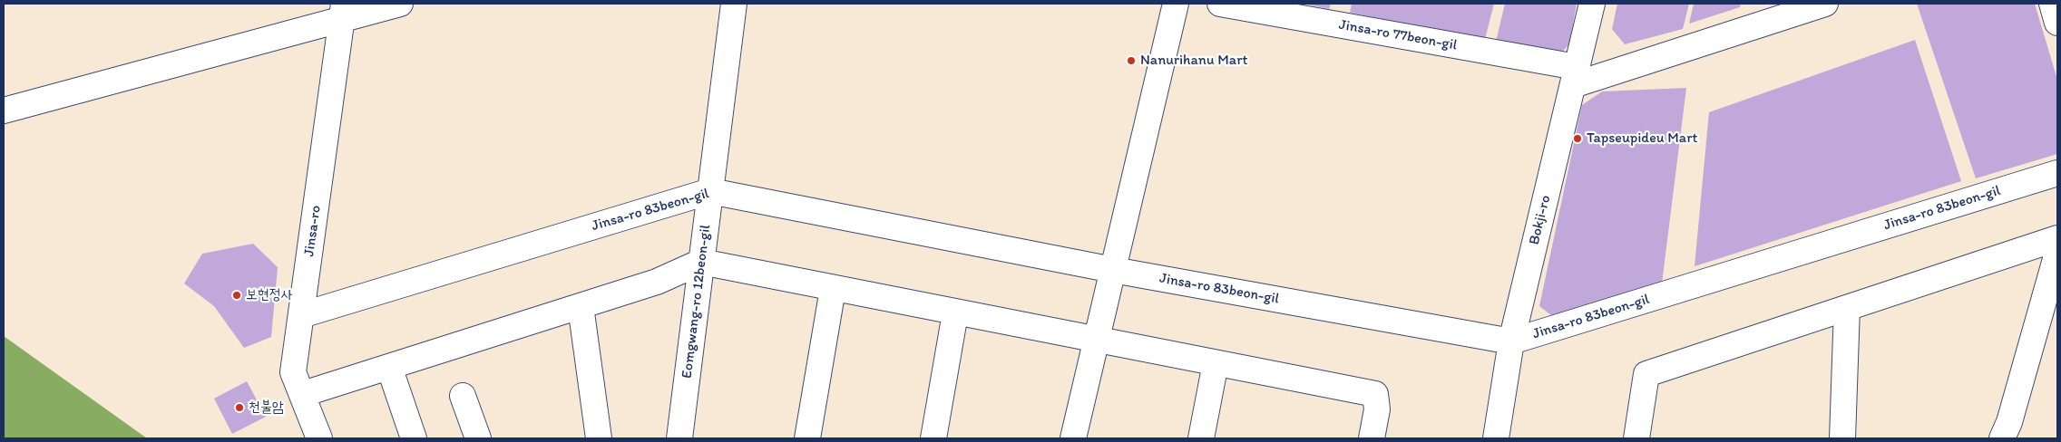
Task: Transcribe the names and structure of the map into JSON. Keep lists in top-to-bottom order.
{
  "streets": {
    "street": [
      "Jinsa-ro 77beon-gil",
      "Jinsa-ro 83beon-gil",
      "Bokji-ro",
      "Jinsa-ro",
      "Eomgwang-ro 12beon-gil"
    ]
  },
  "crossings": [
    ["Jinsa-ro 77beon-gil", "Bokji-ro"],
    ["Jinsa-ro 83beon-gil", "Bokji-ro"],
    ["Jinsa-ro 83beon-gil", "Jinsa-ro"],
    ["Jinsa-ro 83beon-gil", "Eomgwang-ro 12beon-gil"]
  ],
  "places": [
    "Nanurihanu Mart",
    "Tapseupideu Mart",
    "보현정사",
    "천불암"
  ]
}
